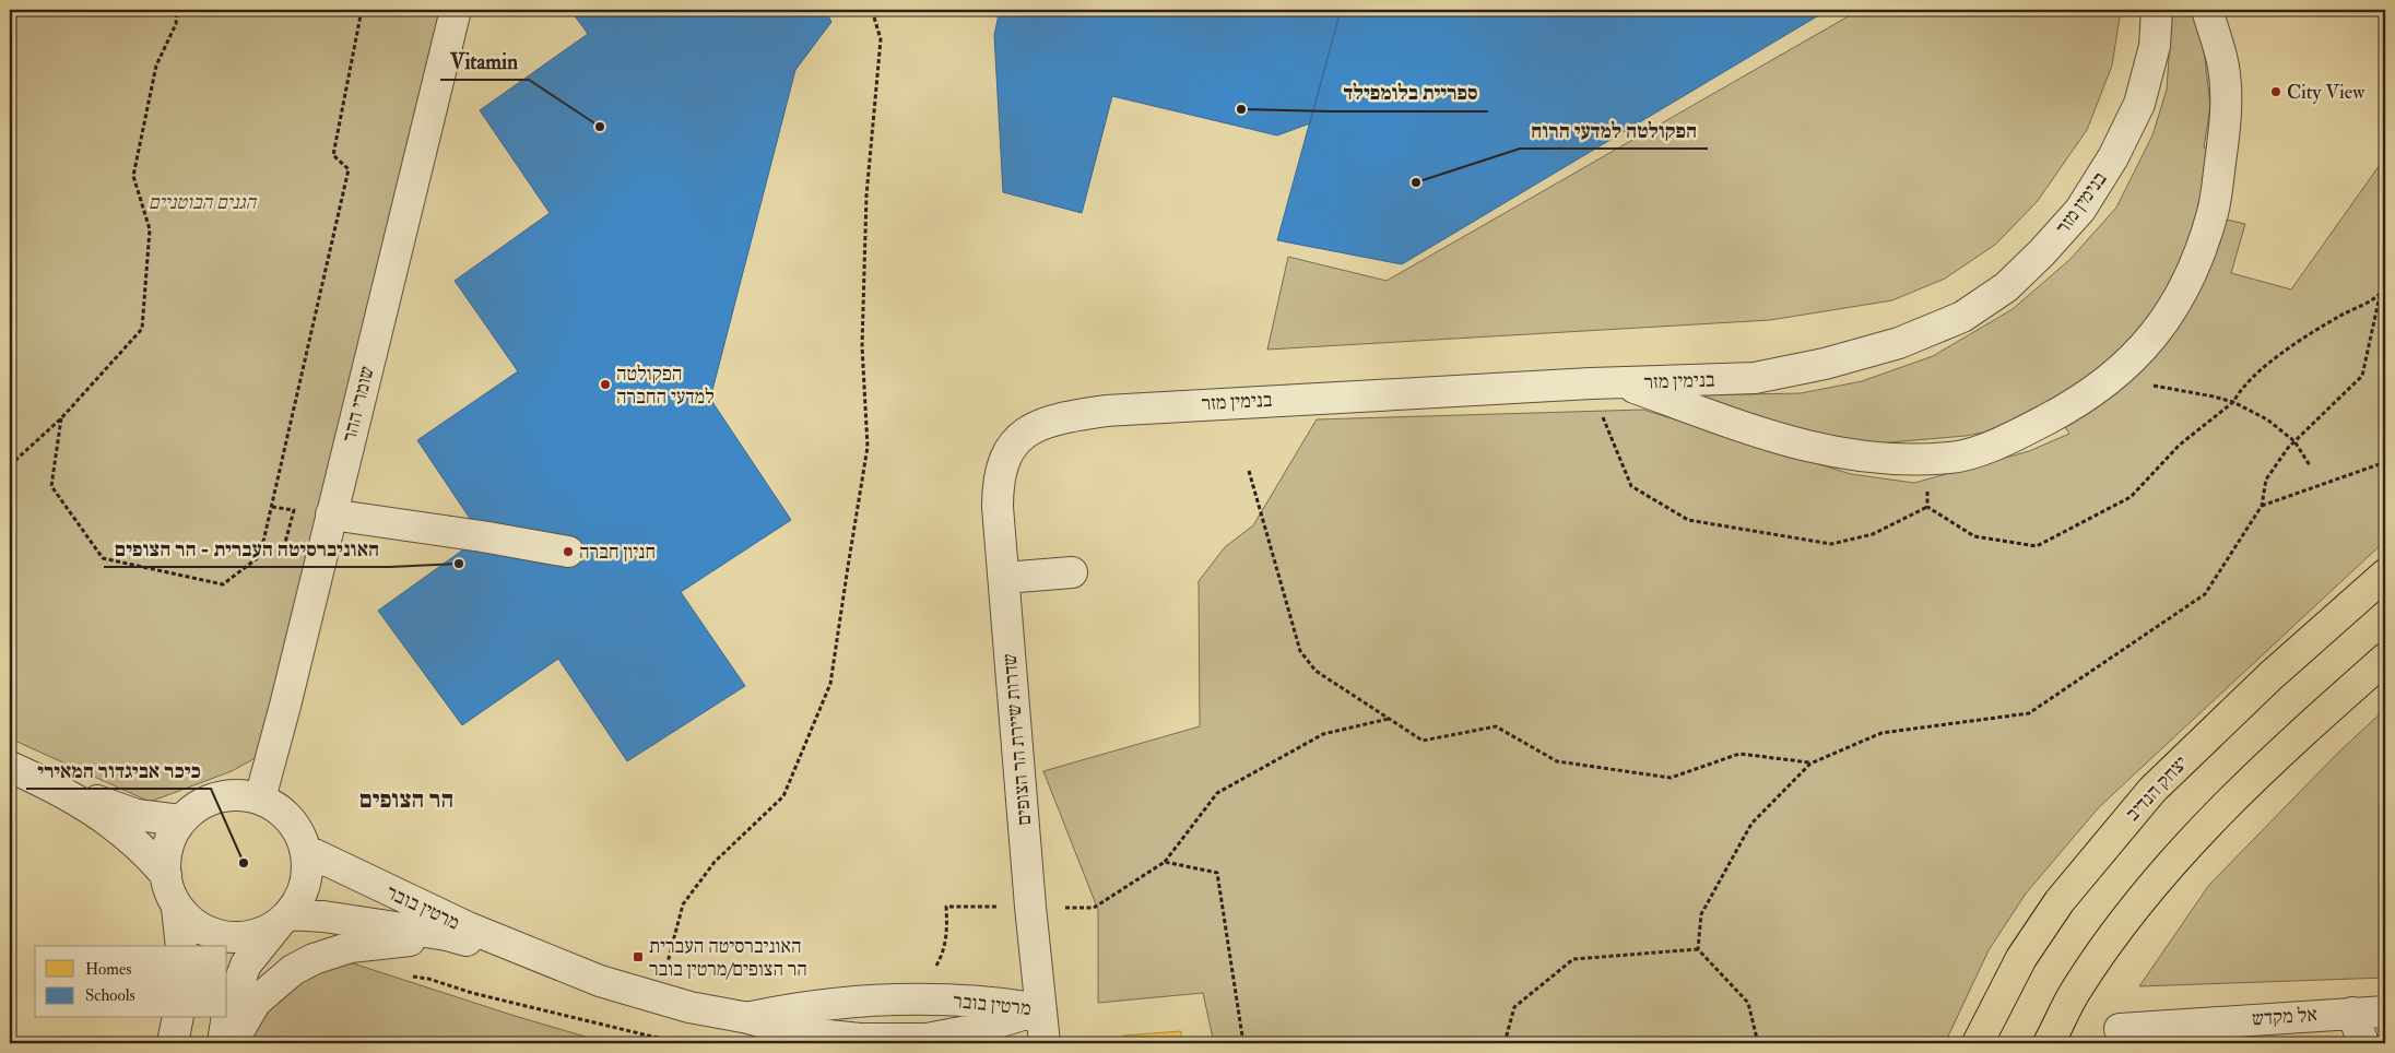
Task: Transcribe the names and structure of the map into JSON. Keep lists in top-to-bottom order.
{
  "streets": {
    "main road": ["יצחק הנדיב"],
    "street": [
      "בנימין מזר",
      "שומרי ההר",
      "שדרות שיירת הר הצופים",
      "מרטין בובר",
      "אל מקדש"
    ]
  },
  "crossings": [
    ["בנימין מזר", "שדרות שיירת הר הצופים"],
    ["שומרי ההר", "מרטין בובר"],
    ["שדרות שיירת הר הצופים", "מרטין בובר"]
  ],
  "districts": ["הר הצופים"],
  "parks": ["הגנים הבוטניים"],
  "places": {
    "other": [
      "City View",
      "ספריית בלומפילד",
      "Vitamin",
      "הפקולטה למדעי הרוח",
      "הפקולטה למדעי החברה",
      "חניון חברה",
      "האוניברסיטה העברית - הר הצופים",
      "כיכר אביגדור המאירי"
    ],
    "transit": ["האוניברסיטה העברית הר הצופים/מרטין בובר"]
  },
  "legend": ["Homes", "Schools"]
}
